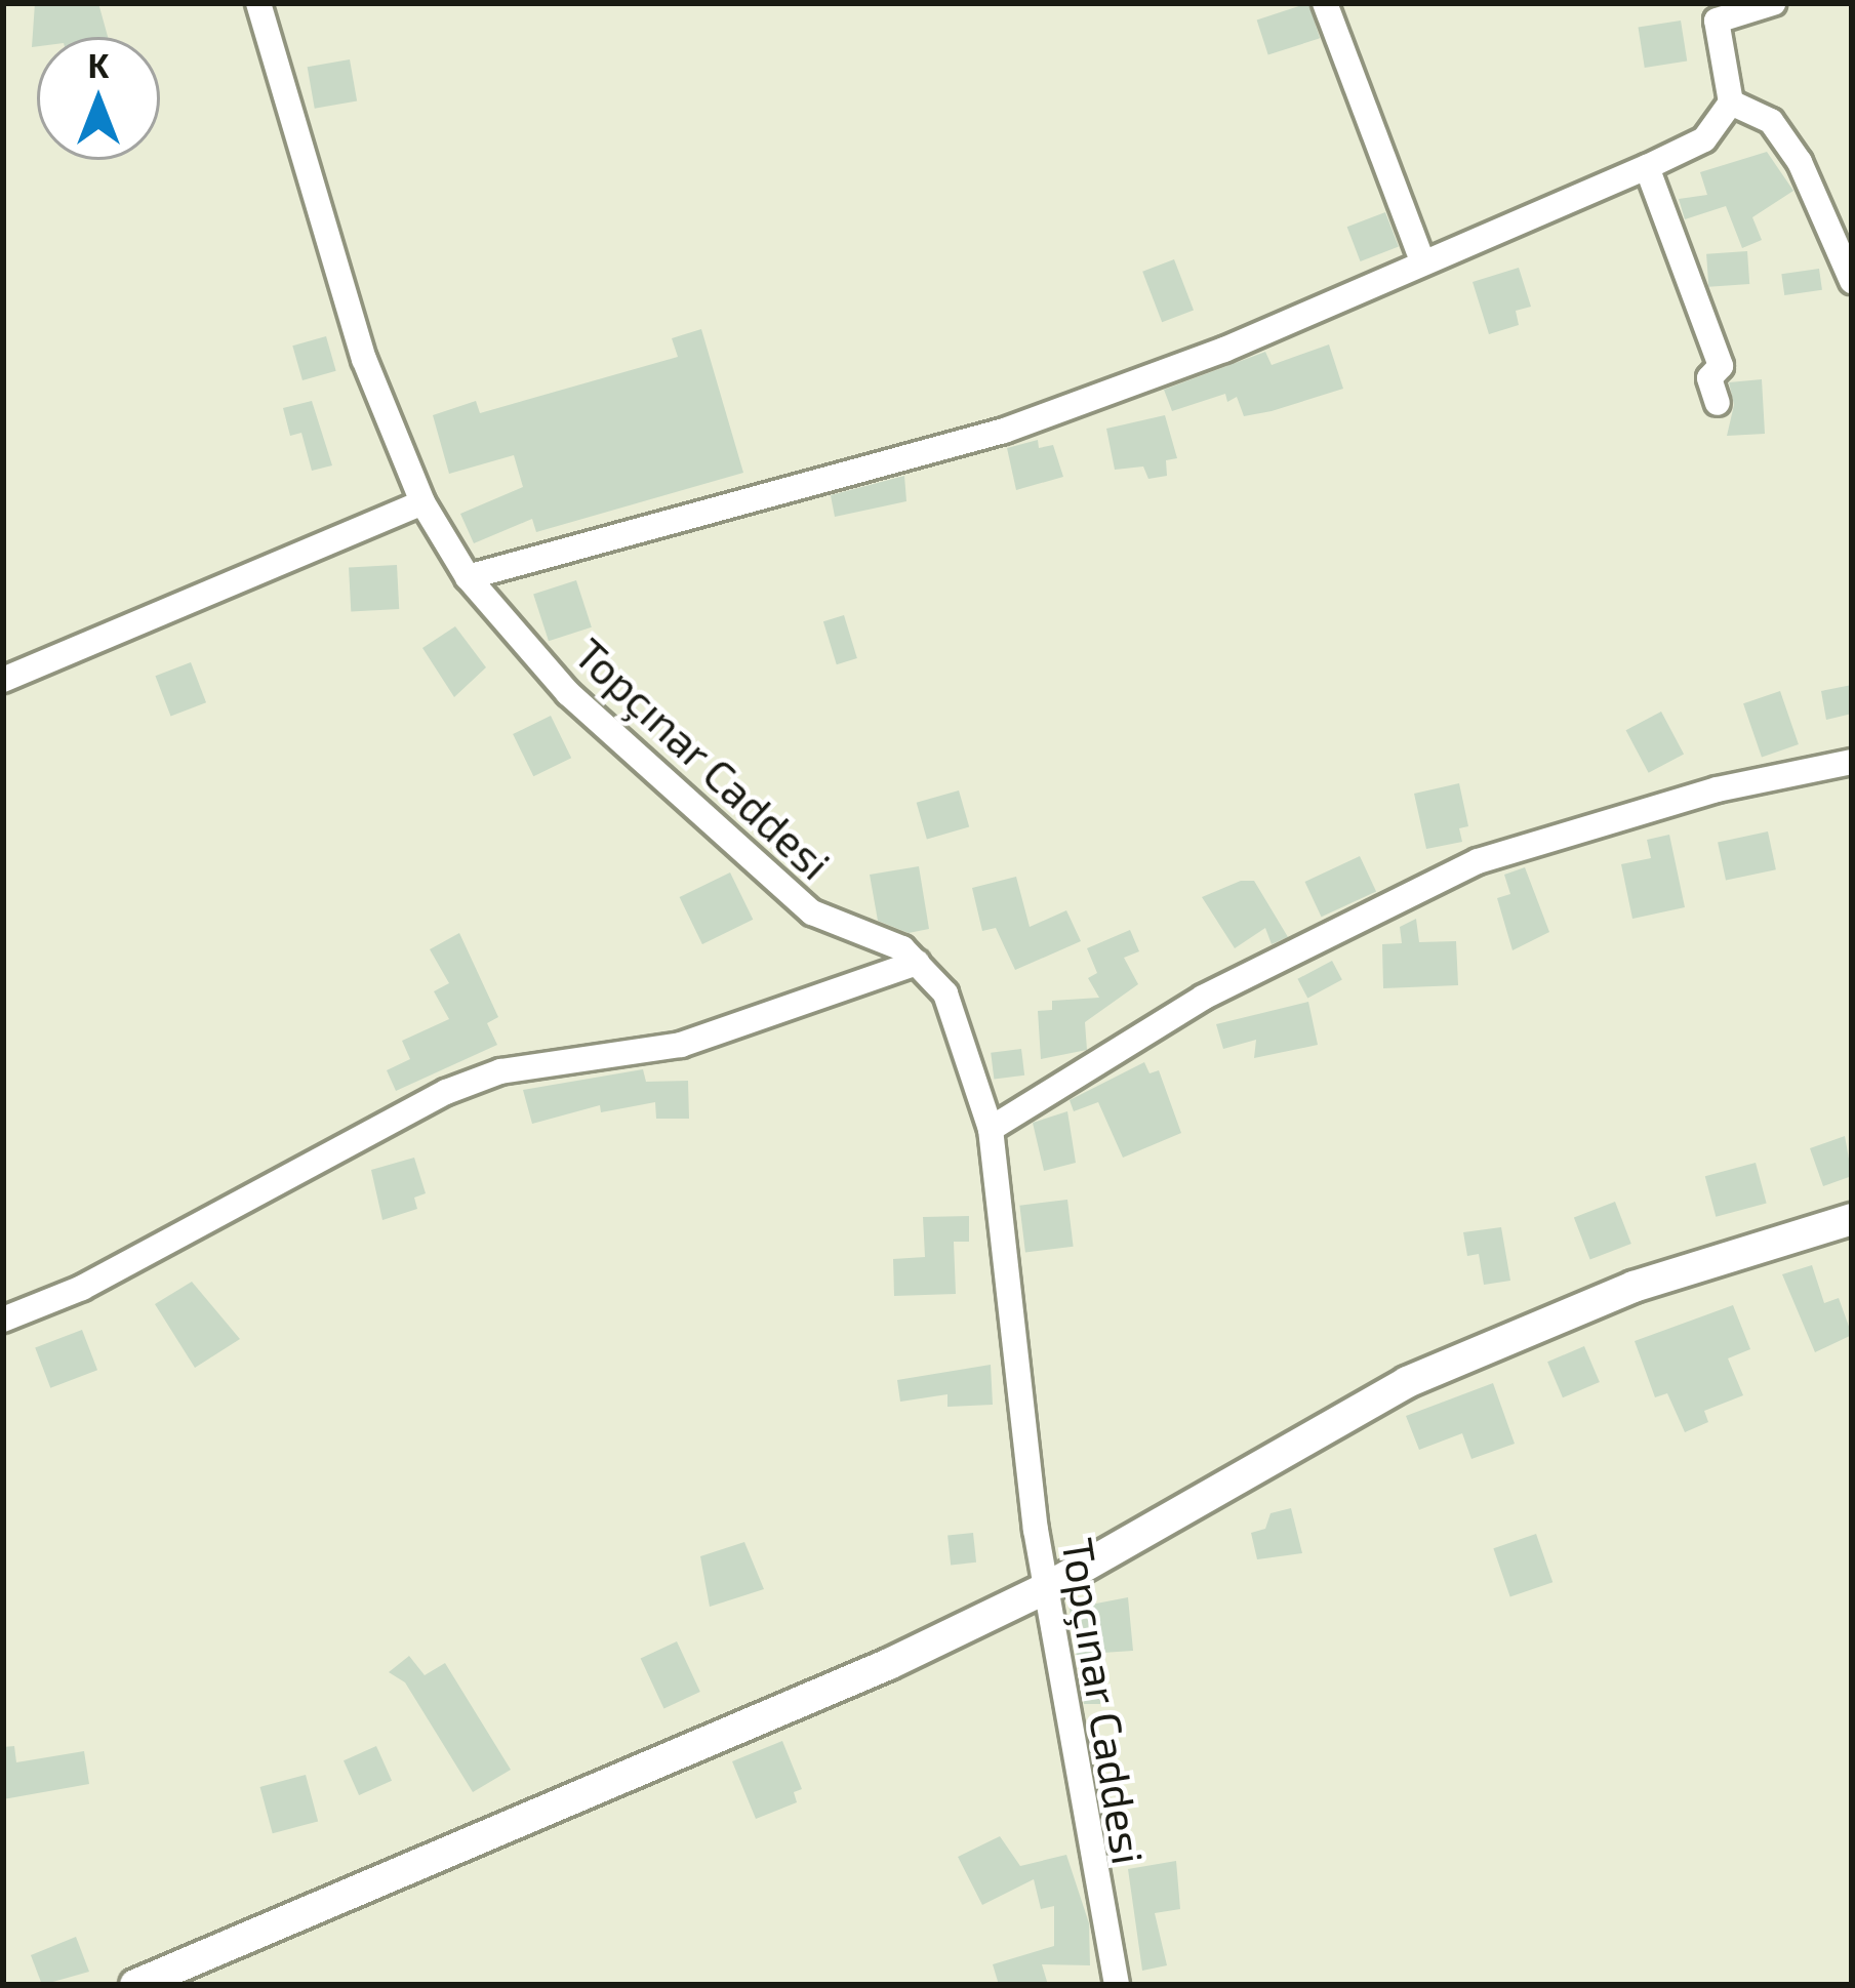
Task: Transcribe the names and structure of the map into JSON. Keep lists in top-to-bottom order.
{
  "streets": {
    "street": ["Topçınar Caddesi"]
  },
  "north": "top"
}
